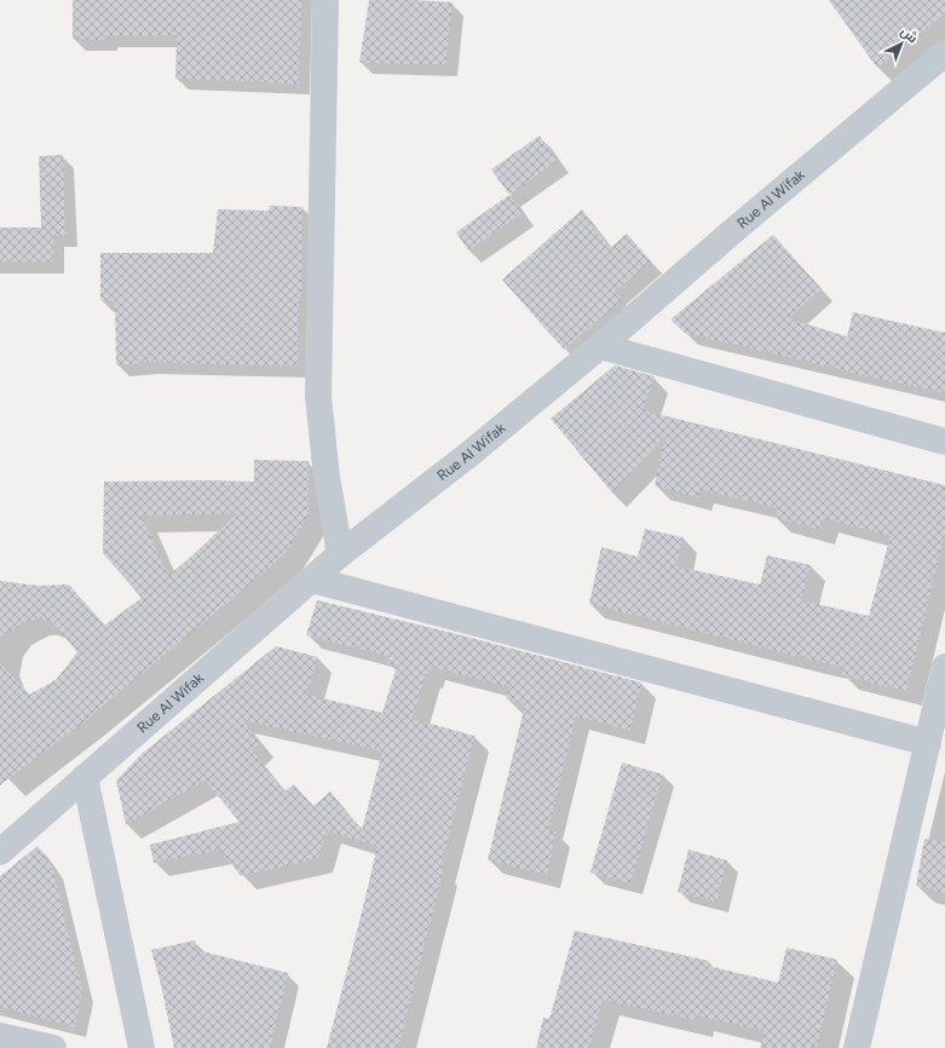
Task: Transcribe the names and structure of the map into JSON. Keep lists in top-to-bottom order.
{
  "streets": {
    "street": ["Rue Al Wifak"]
  },
  "north": "top right"
}
